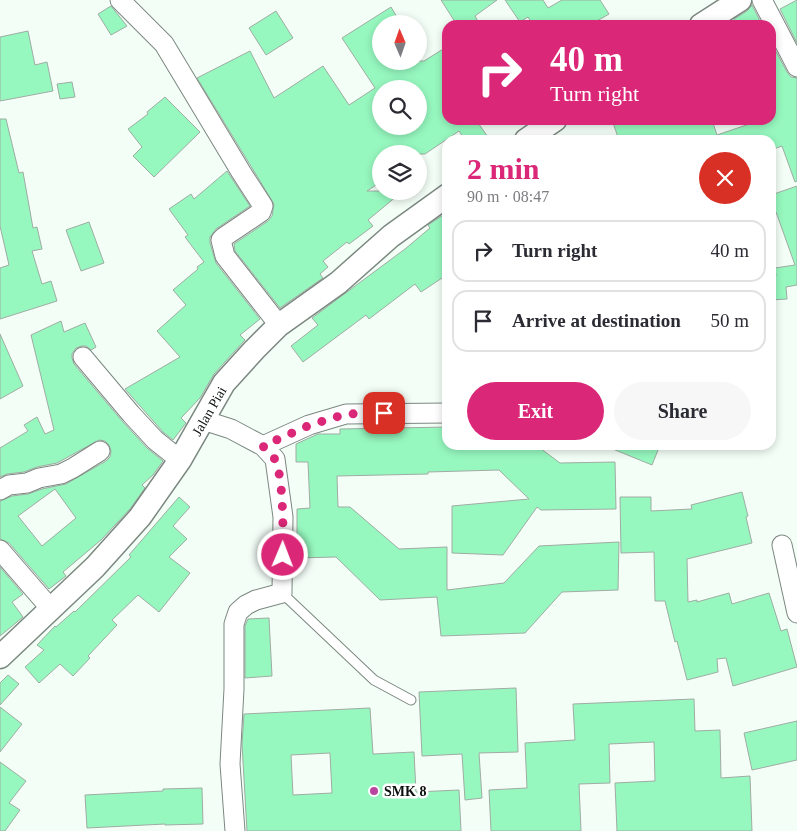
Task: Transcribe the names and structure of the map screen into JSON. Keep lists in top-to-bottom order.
{
  "streets": {
    "street": ["Jalan Piai"]
  },
  "places": ["SMK 8"],
  "north": "top",
  "page": {
    "turn": ["40 m", "Turn right"],
    "heading": ["2 min", "90 m · 08:47"],
    "list": [
      {
        "name": "Turn right",
        "value": "40 m"
      },
      {
        "name": "Arrive at destination",
        "value": "50 m"
      }
    ],
    "buttons": ["Exit", "Share"]
  }
}
